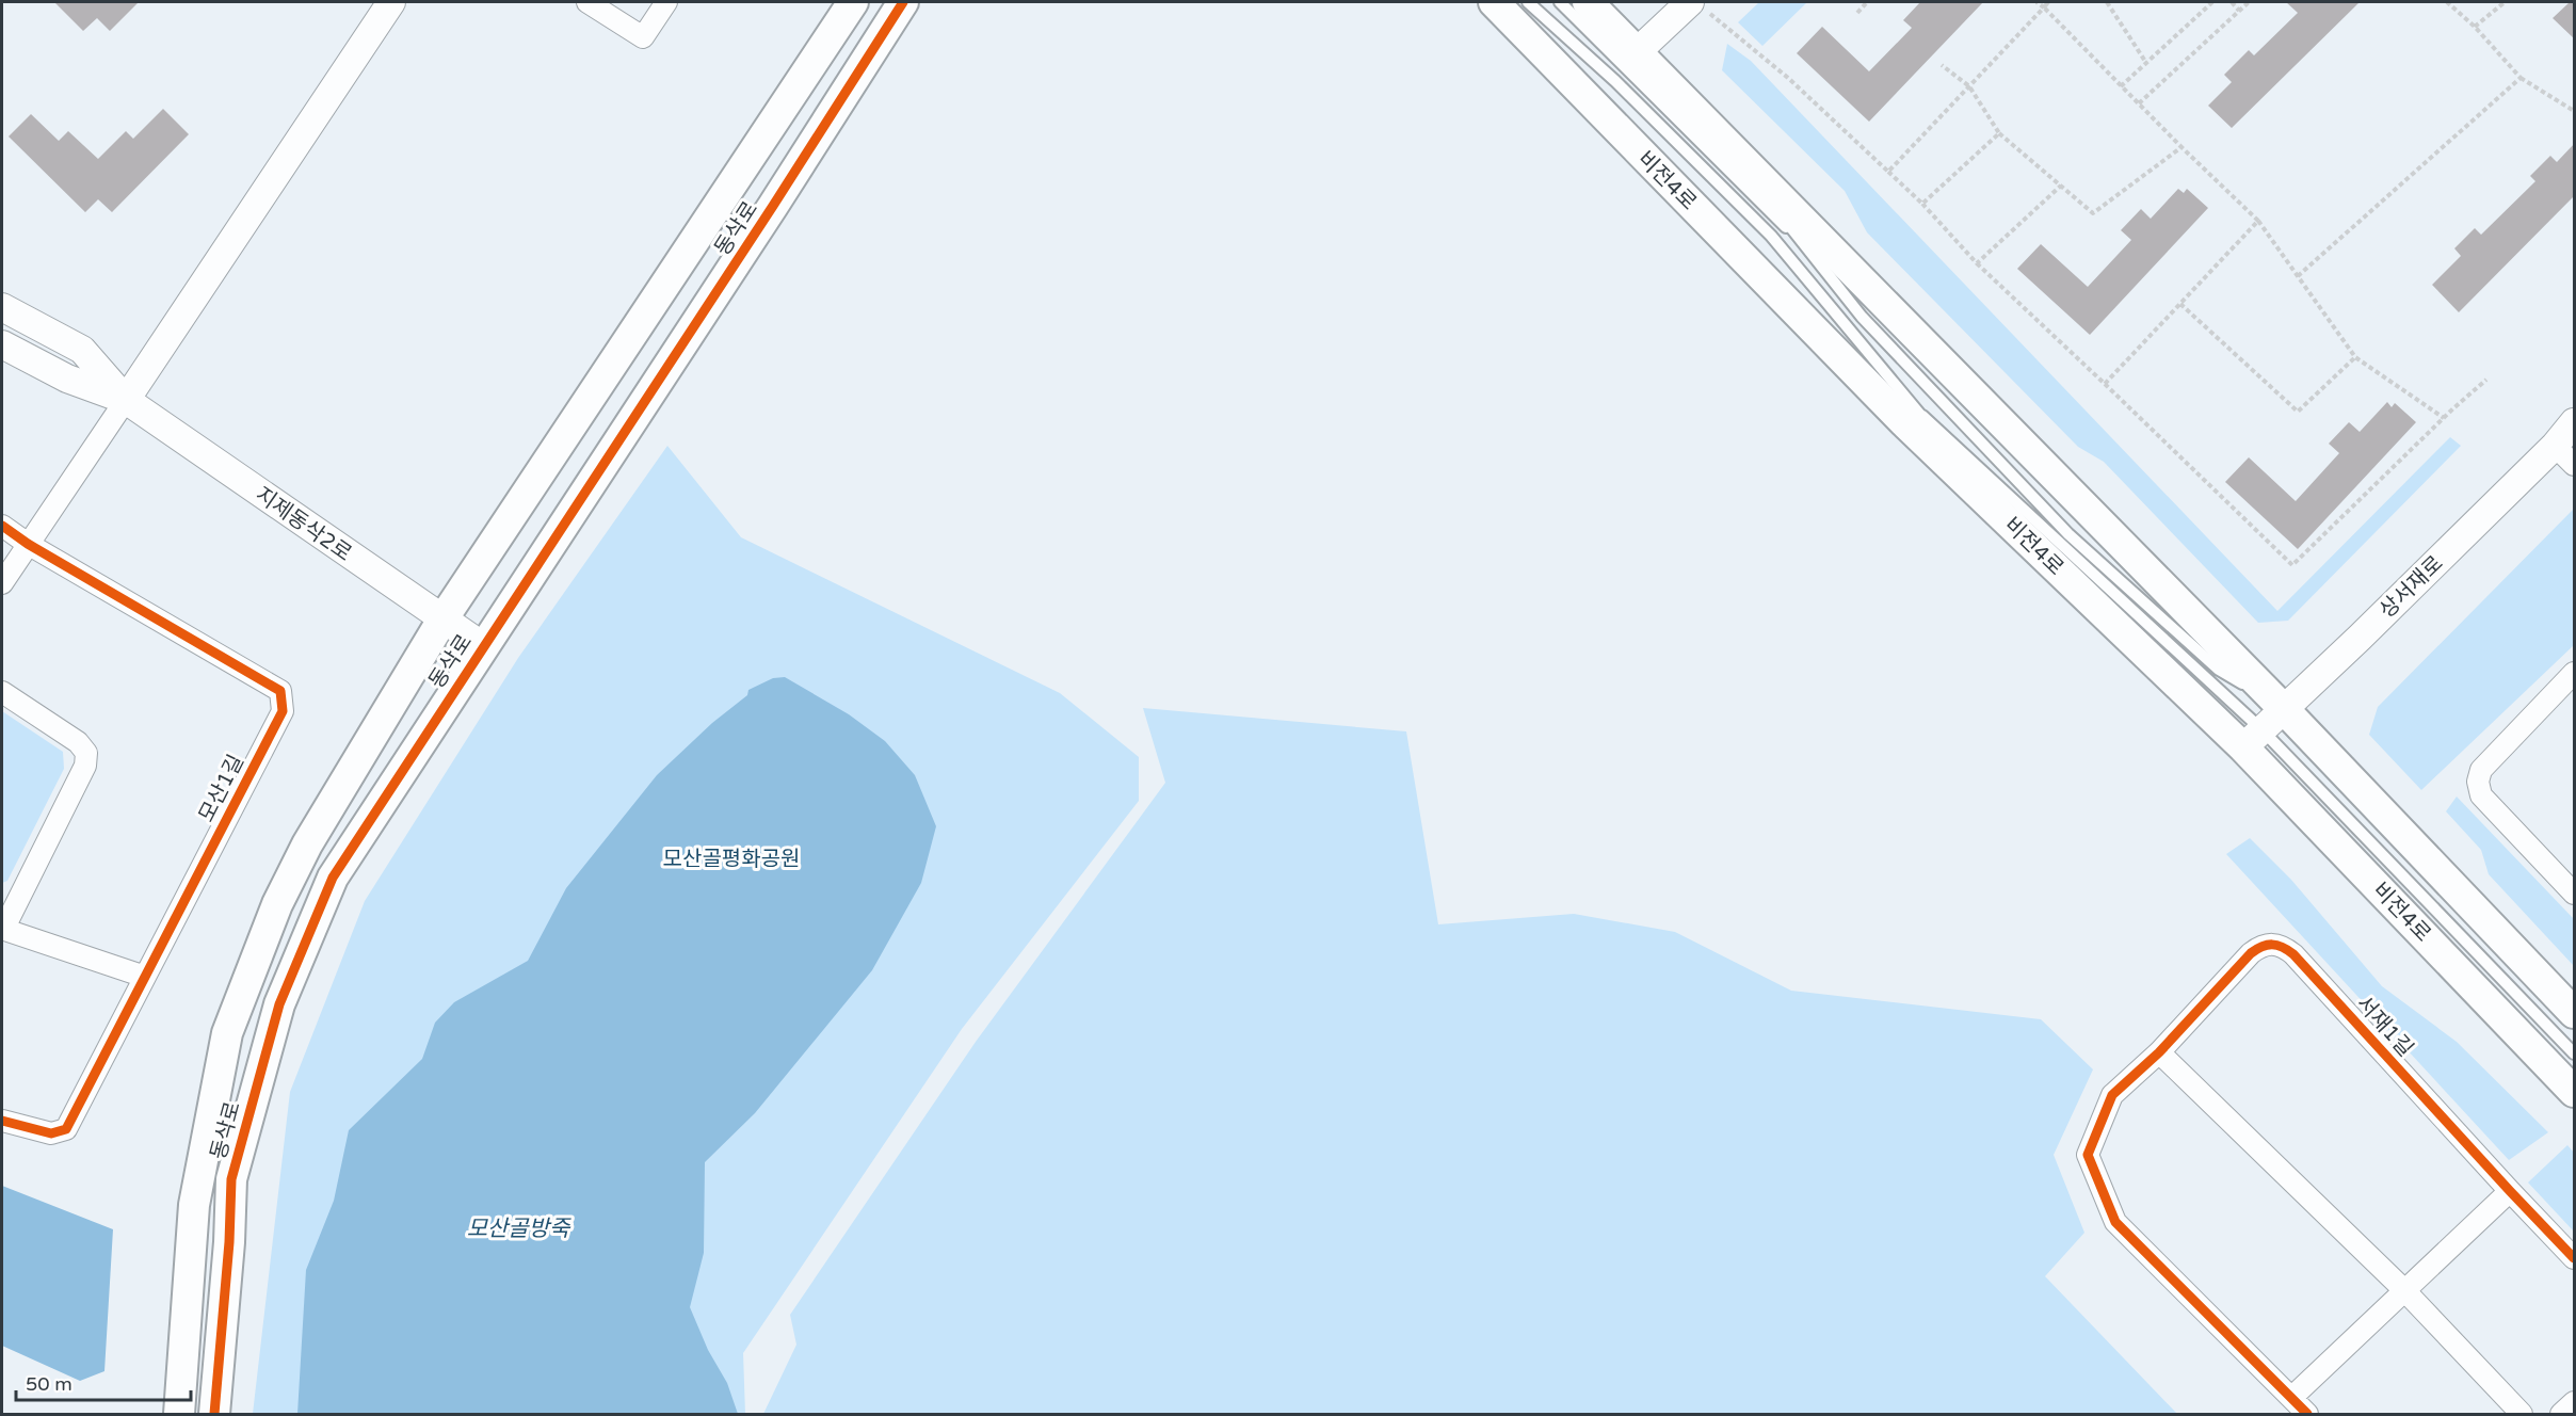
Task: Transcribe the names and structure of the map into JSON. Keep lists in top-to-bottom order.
{
  "streets": {
    "main road": ["비전4로", "동삭로"],
    "street": [
      "지제동삭2로",
      "상서재로",
      "모산1길",
      "서재1길"
    ]
  },
  "crossings": [
    ["비전4로", "상서재로"],
    ["동삭로", "지제동삭2로"]
  ],
  "water": ["모산골방죽"],
  "parks": ["모산골평화공원"],
  "scale_bar": "50 m"
}
